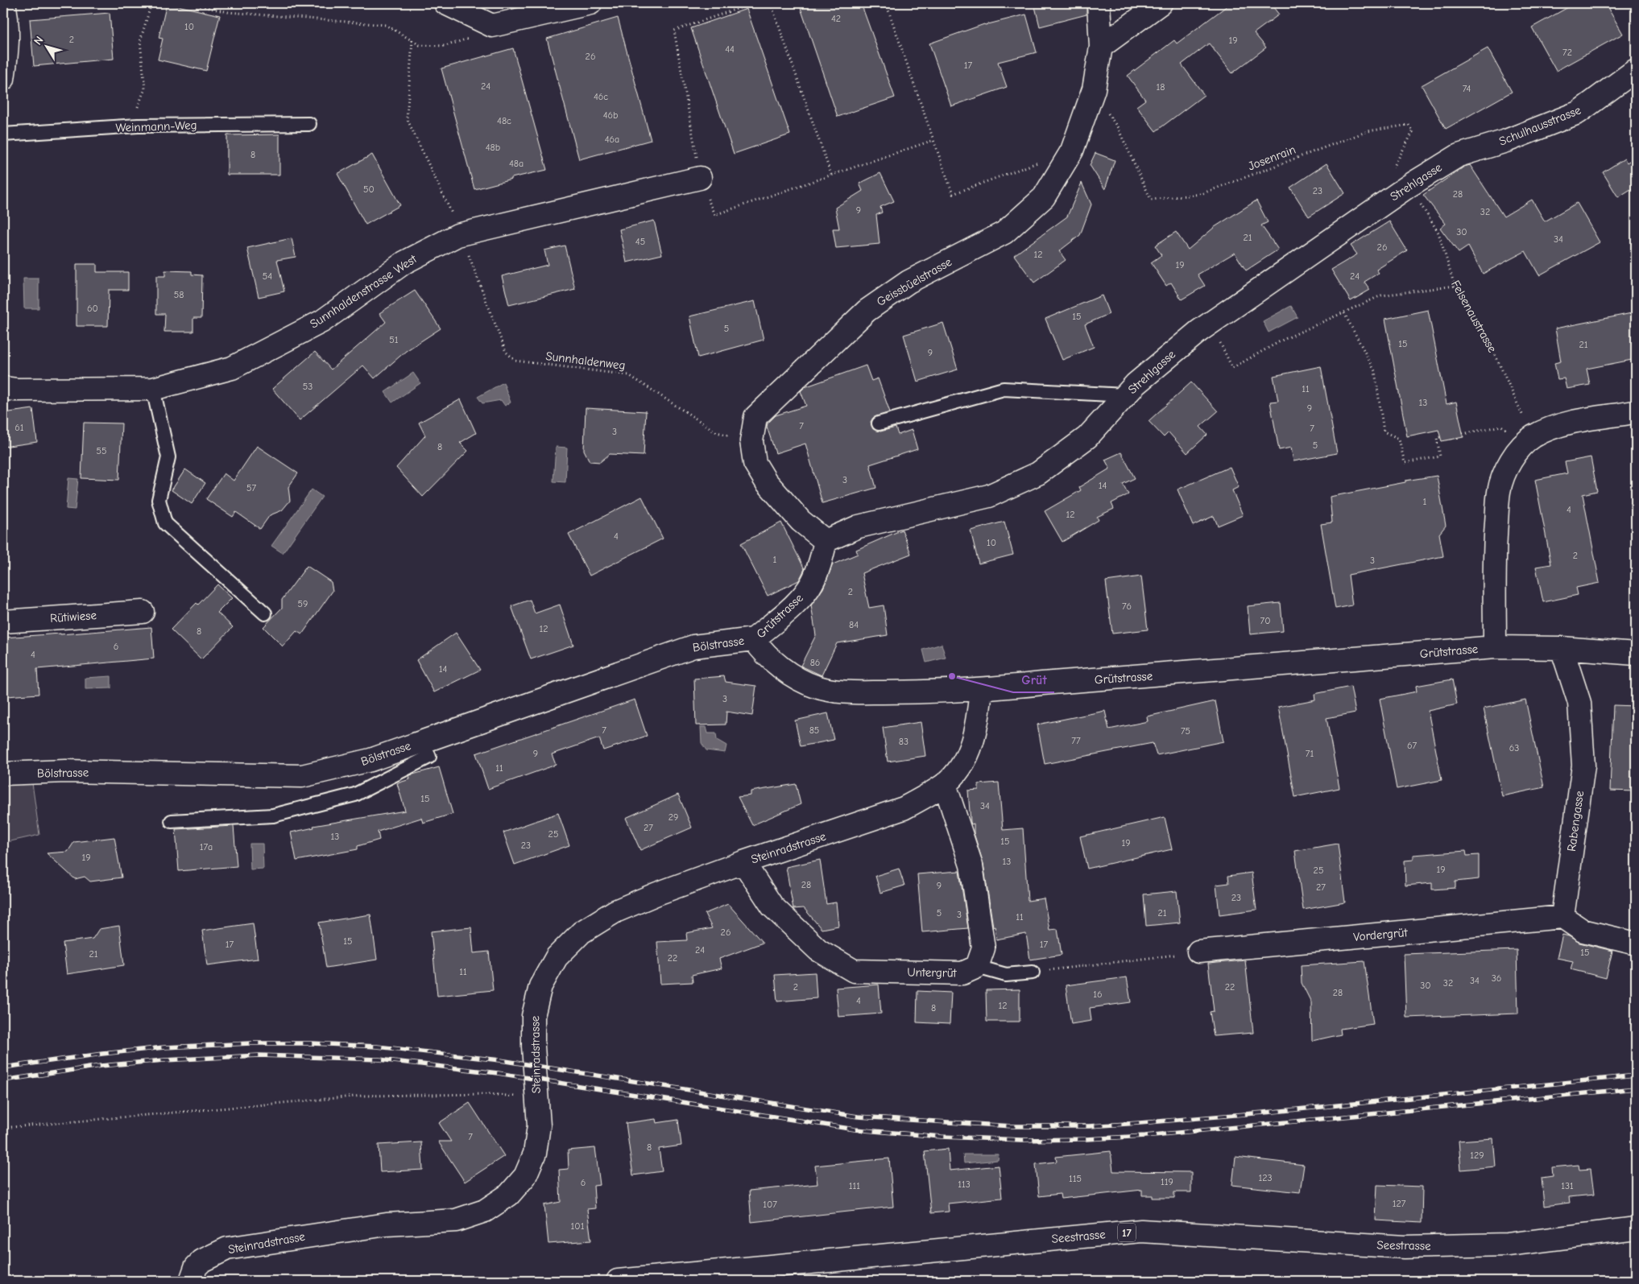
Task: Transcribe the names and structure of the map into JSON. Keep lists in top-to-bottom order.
{
  "streets": {
    "street": [
      "Schulhausstrasse",
      "Strehlgasse",
      "Geissbüelstrasse",
      "Sunnhaldenstrasse West",
      "Grütstrasse",
      "Rütiwiese",
      "Bölstrasse",
      "Rabengasse",
      "Steinradstrasse",
      "Vordergrüt",
      "Untergrüt",
      "17",
      "Seestrasse"
    ],
    "lane": ["Weinmann-Weg"],
    "path": ["Josenrain", "Felsenaustrasse", "Sunnhaldenweg"]
  },
  "crossings": [
    ["Schulhausstrasse", "Strehlgasse"],
    ["Josenrain", "Geissbüelstrasse"],
    ["Strehlgasse", "Geissbüelstrasse"],
    ["Strehlgasse", "Grütstrasse"],
    ["Geissbüelstrasse", "Sunnhaldenweg"],
    ["Geissbüelstrasse", "Grütstrasse"],
    ["Grütstrasse", "Bölstrasse"],
    ["Grütstrasse", "Rabengasse"],
    ["Grütstrasse", "Steinradstrasse"],
    ["Rabengasse", "Vordergrüt"],
    ["Steinradstrasse", "Untergrüt"]
  ],
  "places": ["Grüt"],
  "house_numbers": [
    "42",
    "10",
    "2",
    "19",
    "44",
    "72",
    "26",
    "17",
    "24",
    "18",
    "74",
    "46c",
    "46b",
    "48c",
    "46a",
    "48b",
    "8",
    "48a",
    "50",
    "23",
    "28",
    "9",
    "32",
    "30",
    "21",
    "34",
    "45",
    "26",
    "12",
    "19",
    "54",
    "24",
    "58",
    "60",
    "15",
    "5",
    "51",
    "15",
    "21",
    "9",
    "53",
    "11",
    "13",
    "9",
    "7",
    "61",
    "7",
    "3",
    "5",
    "8",
    "55",
    "3",
    "14",
    "57",
    "1",
    "4",
    "12",
    "4",
    "10",
    "2",
    "1",
    "3",
    "2",
    "59",
    "76",
    "70",
    "84",
    "12",
    "8",
    "6",
    "4",
    "86",
    "14",
    "3",
    "7",
    "85",
    "75",
    "77",
    "83",
    "67",
    "63",
    "9",
    "71",
    "11",
    "15",
    "34",
    "29",
    "27",
    "25",
    "13",
    "15",
    "19",
    "23",
    "17a",
    "19",
    "13",
    "19",
    "25",
    "28",
    "9",
    "27",
    "23",
    "5",
    "21",
    "3",
    "11",
    "26",
    "15",
    "17",
    "17",
    "24",
    "15",
    "21",
    "22",
    "11",
    "36",
    "34",
    "32",
    "30",
    "2",
    "22",
    "28",
    "16",
    "4",
    "12",
    "8",
    "7",
    "8",
    "129",
    "123",
    "115",
    "119",
    "6",
    "113",
    "111",
    "131",
    "127",
    "107",
    "101"
  ],
  "north": "top left"
}
